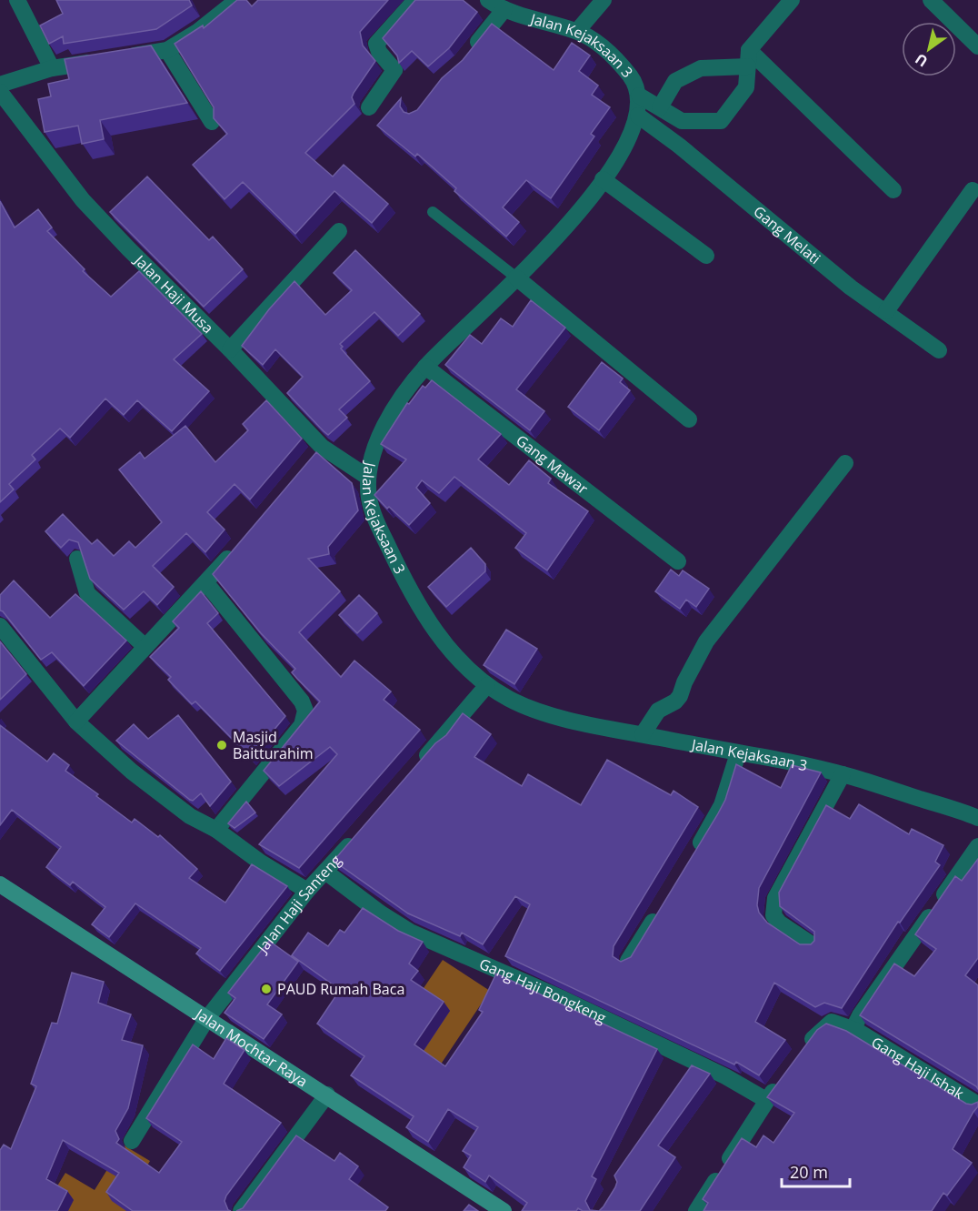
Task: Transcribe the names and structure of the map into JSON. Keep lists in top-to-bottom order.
{
  "streets": {
    "street": [
      "Jalan Kejaksaan 3",
      "Gang Melati",
      "Jalan Haji Musa",
      "Gang Mawar",
      "Jalan Haji Santeng",
      "Gang Haji Bongkeng",
      "Jalan Mochtar Raya",
      "Gang Haji Ishak"
    ]
  },
  "crossings": [
    ["Jalan Kejaksaan 3", "Gang Melati"],
    ["Jalan Kejaksaan 3", "Jalan Haji Musa"],
    ["Jalan Kejaksaan 3", "Gang Mawar"],
    ["Jalan Haji Santeng", "Gang Haji Bongkeng"],
    ["Jalan Haji Santeng", "Jalan Mochtar Raya"]
  ],
  "places": ["Masjid Baitturahim", "PAUD Rumah Baca"],
  "scale_bar": "20 m",
  "north": "bottom left"
}
